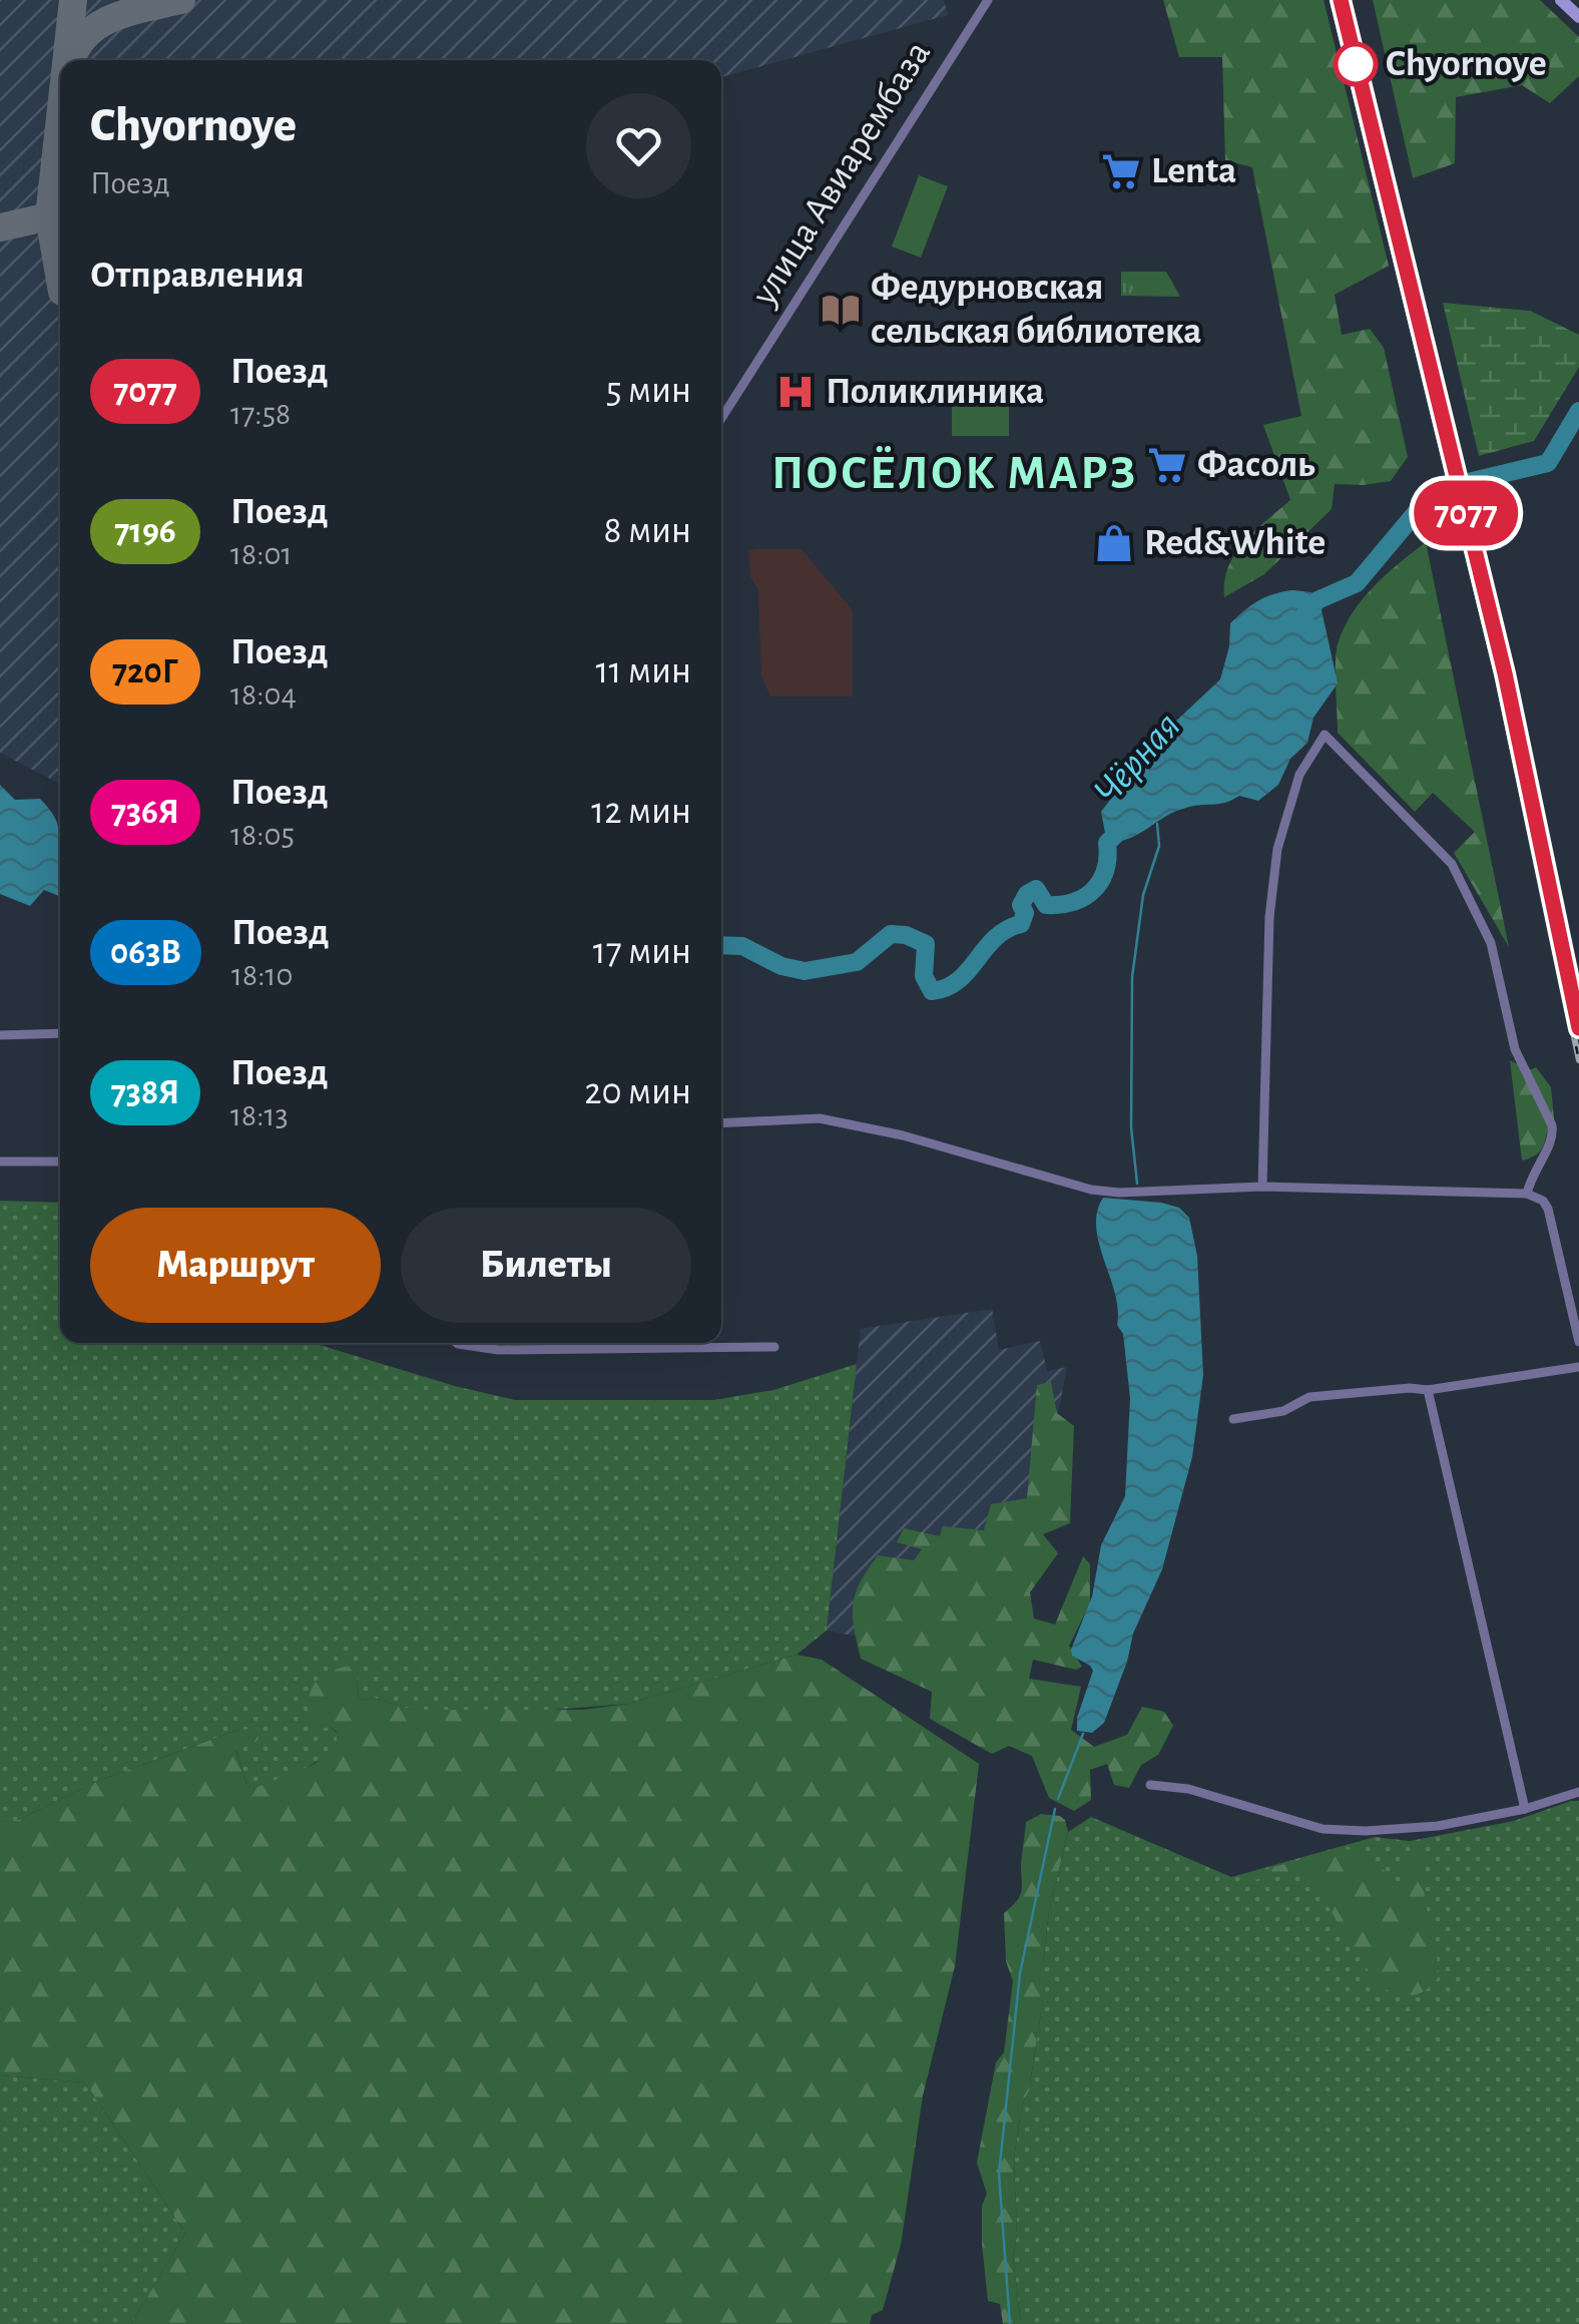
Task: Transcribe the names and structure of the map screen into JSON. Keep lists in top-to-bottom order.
{
  "streets": {
    "street": ["улица Авиарембаза"]
  },
  "districts": ["ПОСЁЛОК МАРЗ"],
  "water": ["Чёрная"],
  "places": {
    "other": ["Chyornoye"],
    "supermarket": ["Lenta", "Фасоль"],
    "library": ["Федурновская сельская библиотека"],
    "hospital": ["Поликлиника"],
    "shop": ["Red&White"]
  },
  "page": {
    "on_map": "7077",
    "heading": [
      ["Chyornoye", "Поезд"],
      "Отправления"
    ],
    "list": [
      {
        "mark": "7077",
        "name": "Поезд",
        "note": "17:58",
        "value": "5 мин"
      },
      {
        "mark": "7196",
        "name": "Поезд",
        "note": "18:01",
        "value": "8 мин"
      },
      {
        "mark": "720Г",
        "name": "Поезд",
        "note": "18:04",
        "value": "11 мин"
      },
      {
        "mark": "736Я",
        "name": "Поезд",
        "note": "18:05",
        "value": "12 мин"
      },
      {
        "mark": "063В",
        "name": "Поезд",
        "note": "18:10",
        "value": "17 мин"
      },
      {
        "mark": "738Я",
        "name": "Поезд",
        "note": "18:13",
        "value": "20 мин"
      }
    ],
    "buttons": ["Маршрут", "Билеты"]
  }
}
